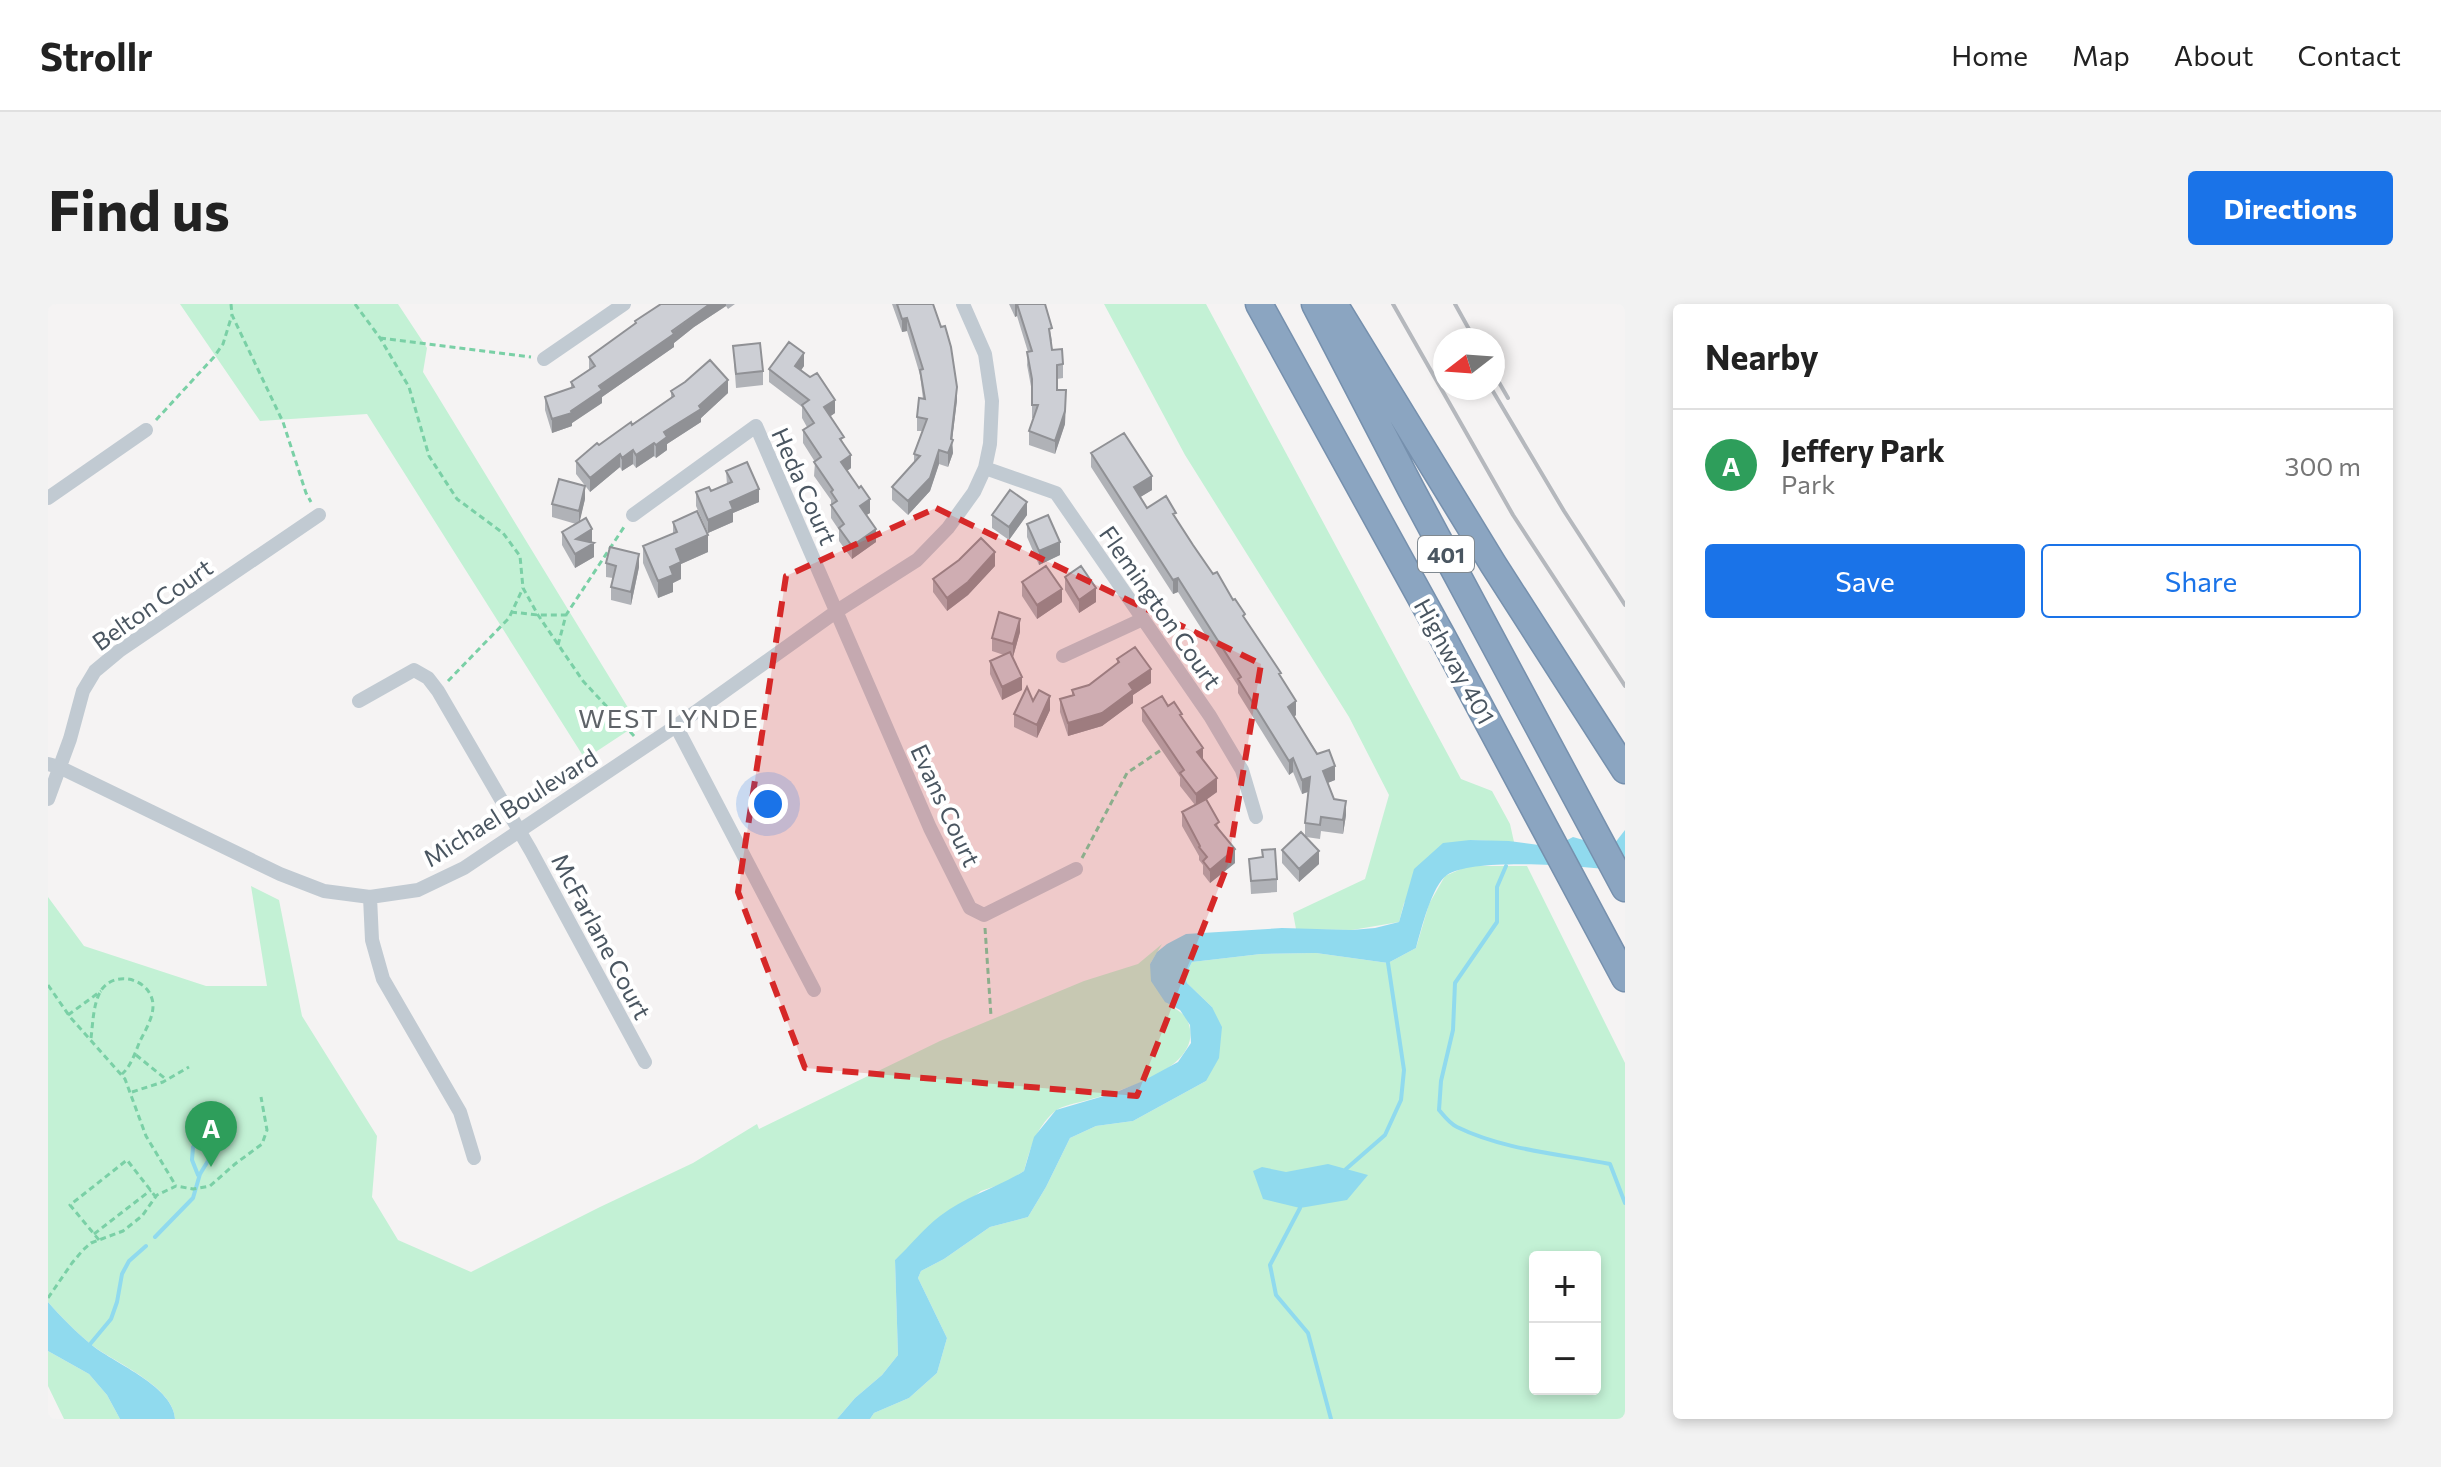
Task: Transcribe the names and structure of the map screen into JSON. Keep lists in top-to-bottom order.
{
  "streets": {
    "highway": ["401", "Highway 401"],
    "street": [
      "Heda Court",
      "Belton Court",
      "Flemington Court",
      "Evans Court",
      "Michael Boulevard",
      "McFarlane Court"
    ]
  },
  "crossings": [
    ["Heda Court", "Evans Court"],
    ["Heda Court", "Michael Boulevard"],
    ["Belton Court", "Michael Boulevard"],
    ["Flemington Court", "Michael Boulevard"],
    ["Evans Court", "Michael Boulevard"],
    ["Michael Boulevard", "McFarlane Court"]
  ],
  "districts": ["WEST LYNDE"],
  "north": "left",
  "page": {
    "header": "Strollr",
    "nav": [
      "Home",
      "Map",
      "About",
      "Contact"
    ],
    "buttons": [
      "Directions",
      ["Save", "Share"]
    ],
    "title": "Find us",
    "heading": "Nearby",
    "list": [
      {
        "mark": "A",
        "name": "Jeffery Park",
        "note": "Park",
        "value": "300 m"
      }
    ],
    "pins": "A",
    "map_buttons": ["+", "−"]
  }
}
